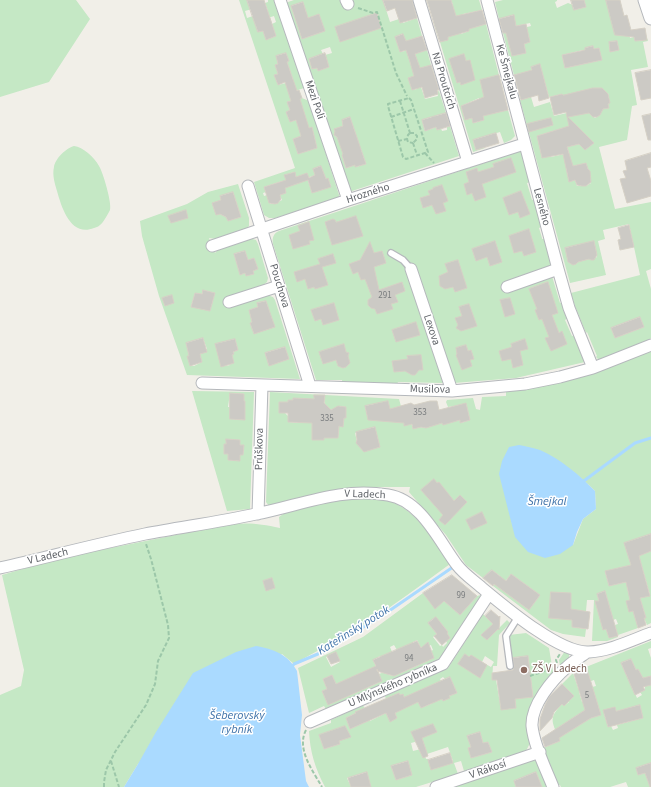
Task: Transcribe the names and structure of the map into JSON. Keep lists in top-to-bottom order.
{
  "streets": {
    "street": [
      "Ke Šmejkalu",
      "Na Proutcích",
      "Mezi Poli",
      "Hrozného",
      "Lesného",
      "Pouchova",
      "Lexova",
      "Musilova",
      "Průškova",
      "V Ladech",
      "U Mlýnského rybníka",
      "V Rákosí"
    ]
  },
  "crossings": [
    ["Ke Šmejkalu", "Hrozného"],
    ["Ke Šmejkalu", "Lesného"],
    ["Na Proutcích", "Hrozného"],
    ["Mezi Poli", "Hrozného"],
    ["Hrozného", "Lesného"],
    ["Hrozného", "Pouchova"],
    ["Lesného", "Musilova"],
    ["Pouchova", "Musilova"],
    ["Lexova", "Musilova"],
    ["Musilova", "Průškova"],
    ["Průškova", "V Ladech"],
    ["V Ladech", "U Mlýnského rybníka"]
  ],
  "water": ["Šmejkal", "Kateřinský potok", "Šeberovský rybník"],
  "places": ["ZŠ V Ladech"],
  "house_numbers": [
    "291",
    "353",
    "335",
    "99",
    "94",
    "5"
  ]
}
